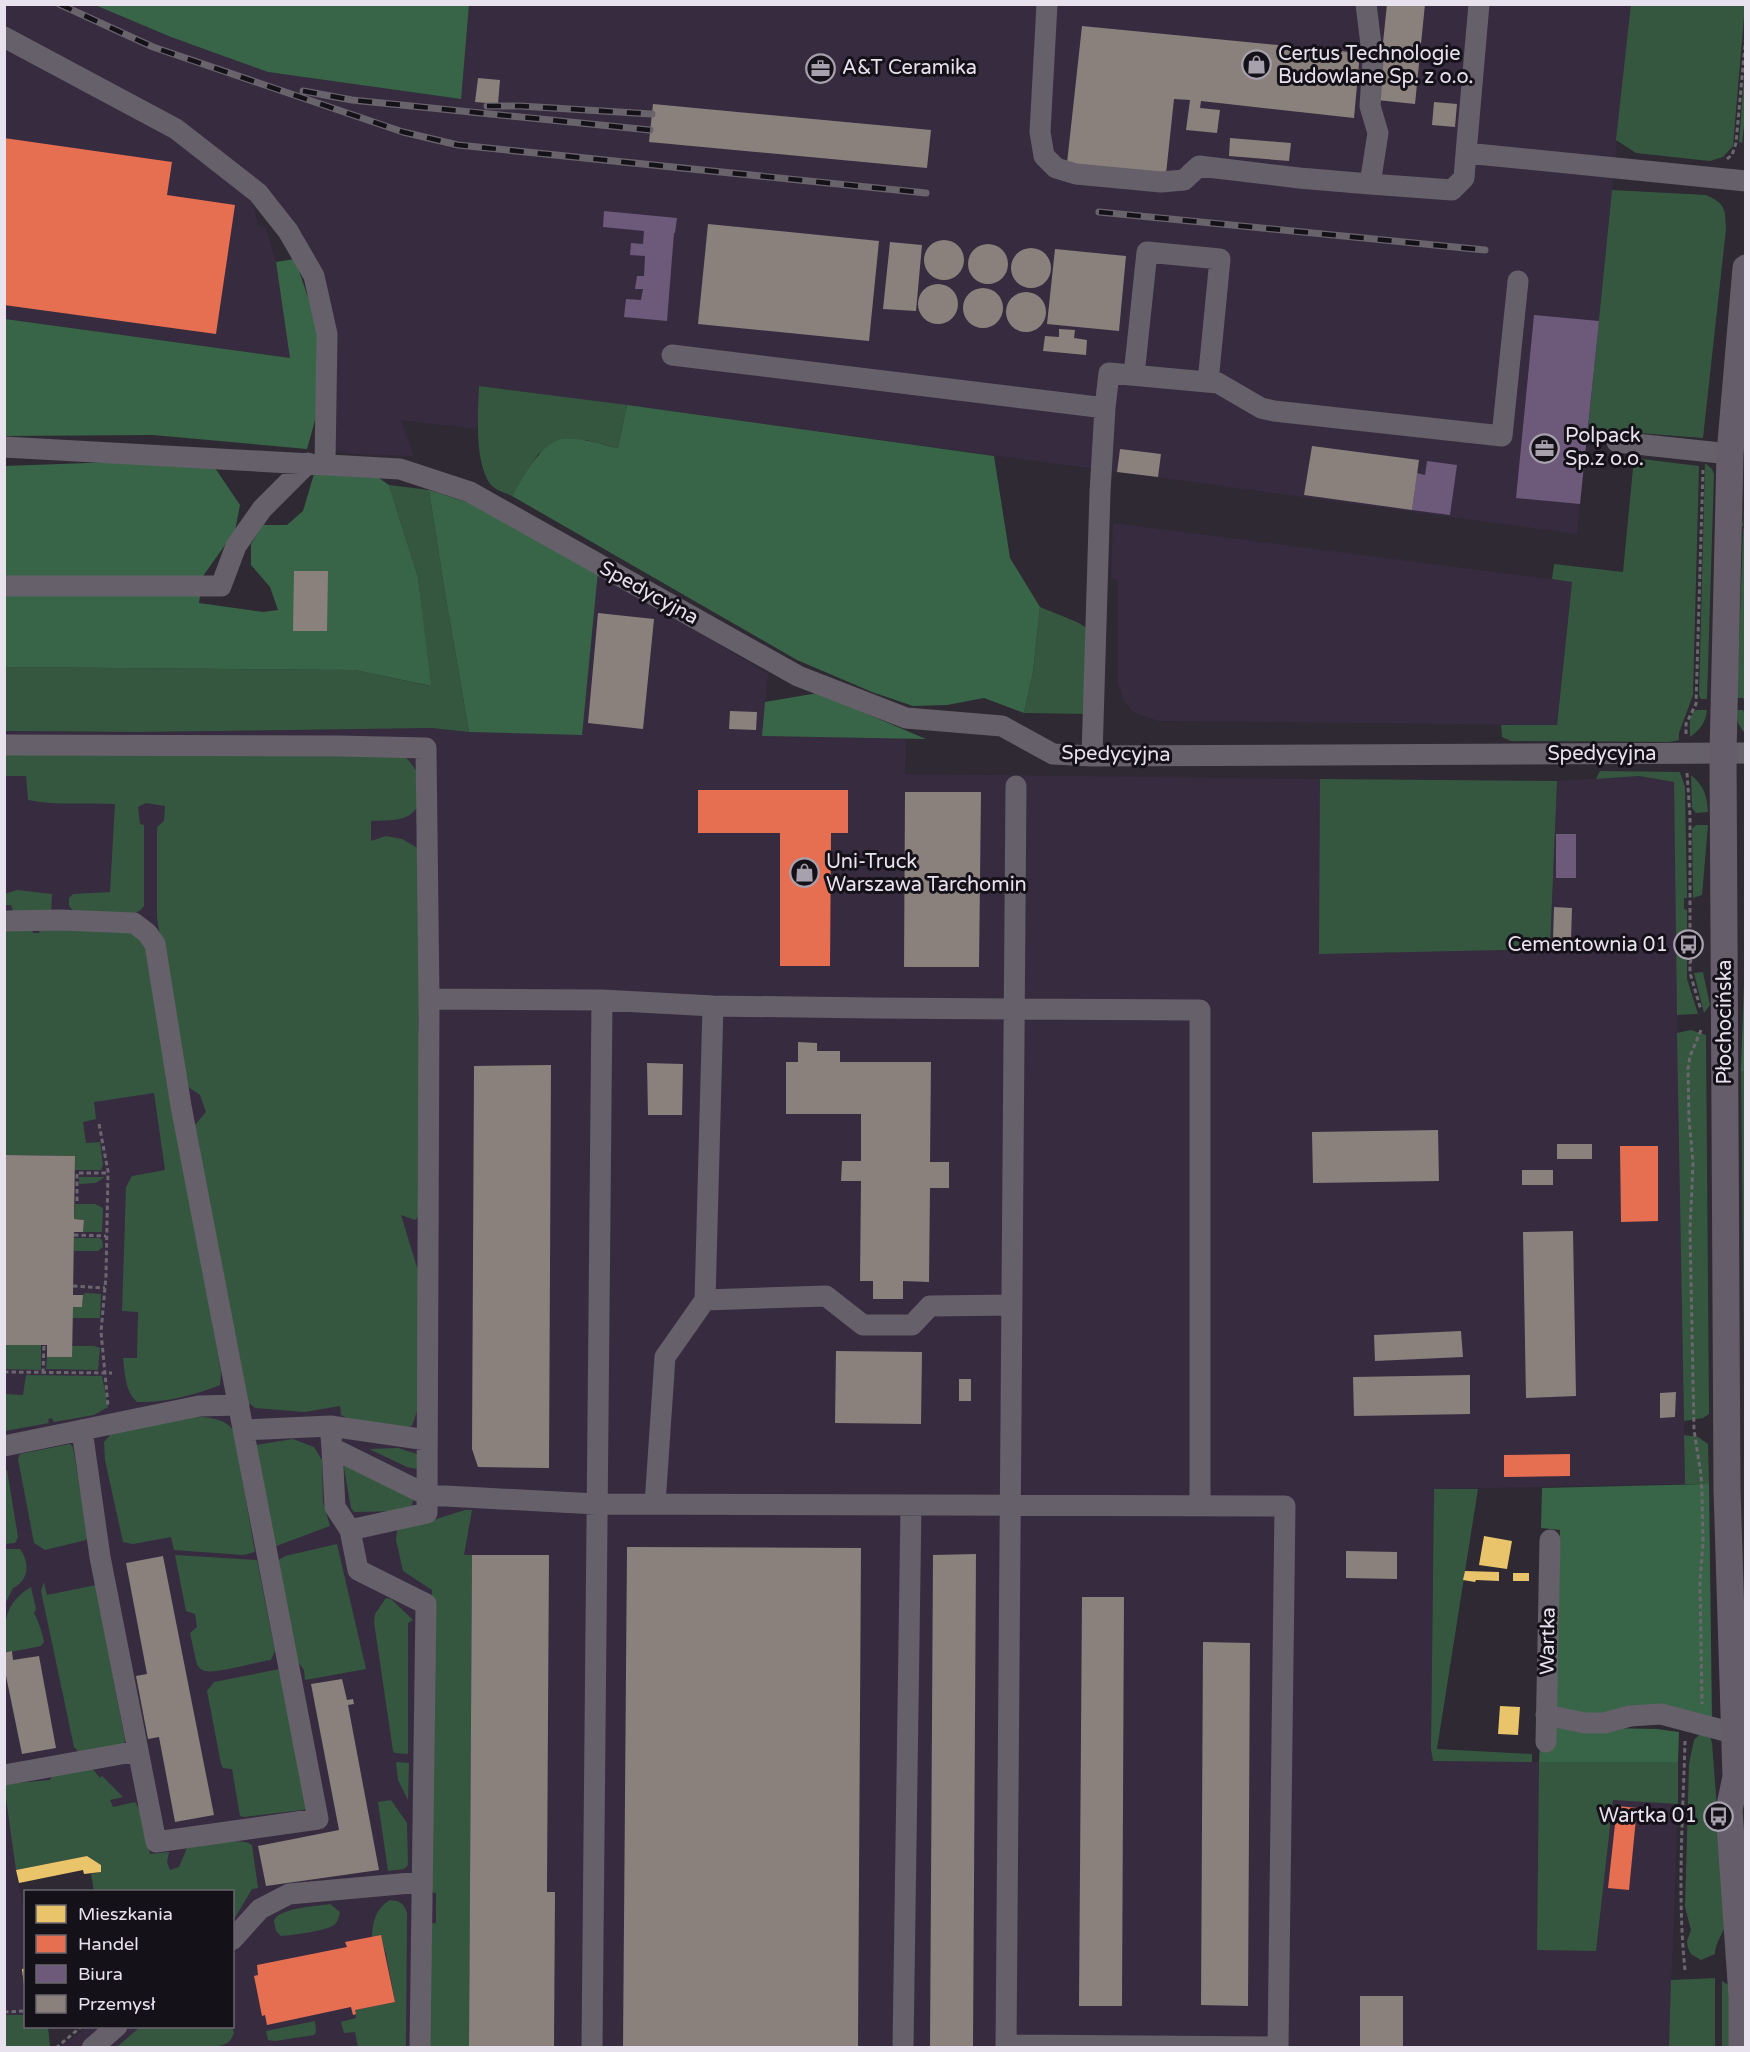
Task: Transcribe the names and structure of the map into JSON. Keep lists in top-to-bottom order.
{
  "streets": {
    "main road": ["Płochocińska"],
    "street": ["Spedycyjna", "Wartka"]
  },
  "crossings": [
    ["Spedycyjna", "Płochocińska"]
  ],
  "places": {
    "shop": ["Certus Technologie Budowlane Sp. z o.o.", "Uni-Truck Warszawa Tarchomin"],
    "office": ["A&T Ceramika", "Polpack Sp.z o.o."],
    "bus stop": ["Cementownia 01", "Wartka 01"]
  },
  "legend": [
    "Mieszkania",
    "Handel",
    "Biura",
    "Przemysł"
  ]
}
